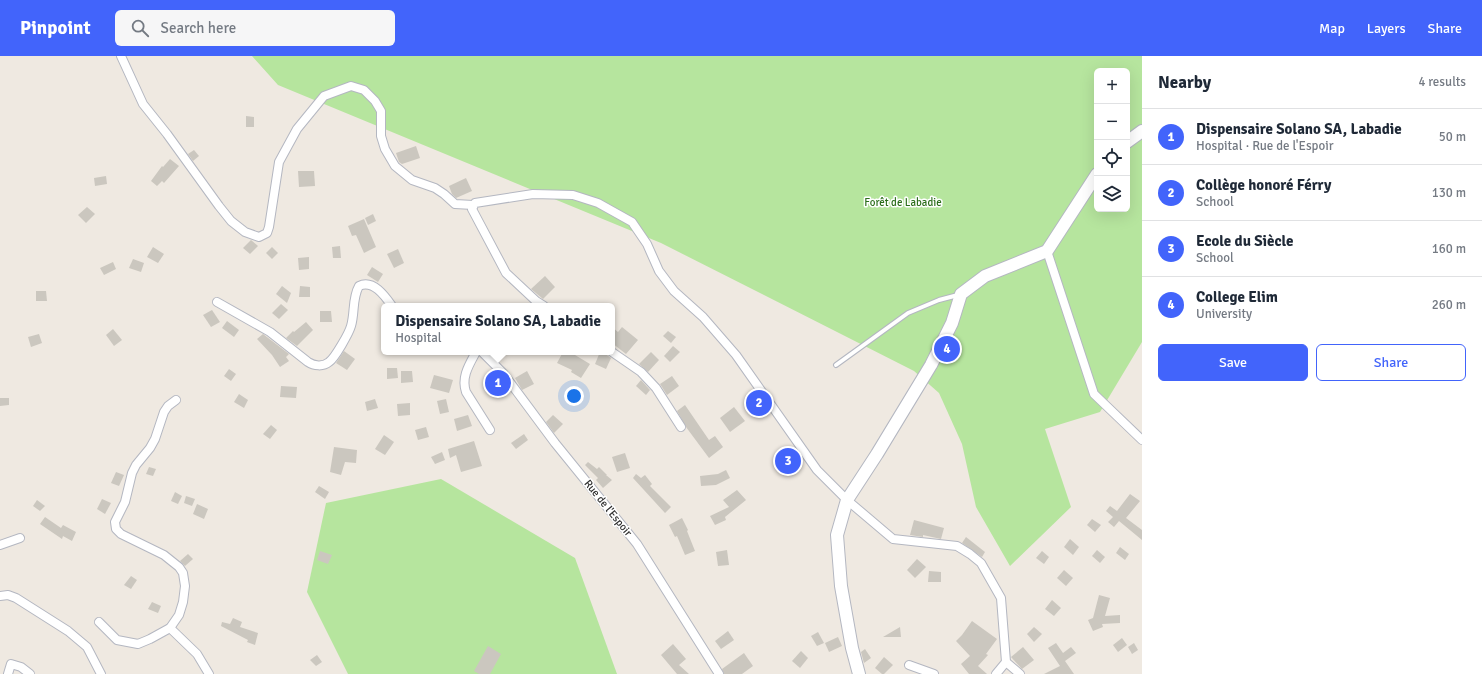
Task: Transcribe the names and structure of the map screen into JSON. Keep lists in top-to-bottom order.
{
  "streets": {
    "street": ["Rue de l'Espoir"]
  },
  "parks": ["Forêt de Labadie"],
  "page": {
    "header": "Pinpoint",
    "search": "Search here",
    "nav": ["Map", "Layers", "Share"],
    "heading": ["Nearby", "4 results"],
    "map_buttons": ["+", "−"],
    "list": [
      {
        "mark": "1",
        "name": "Dispensaire Solano SA, Labadie",
        "note": "Hospital · Rue de l'Espoir",
        "value": "50 m"
      },
      {
        "mark": "2",
        "name": "Collège honoré Férry",
        "note": "School",
        "value": "130 m"
      },
      {
        "mark": "3",
        "name": "Ecole du Siècle",
        "note": "School",
        "value": "160 m"
      },
      {
        "mark": "4",
        "name": "College Elim",
        "note": "University",
        "value": "260 m"
      }
    ],
    "popup": ["Dispensaire Solano SA, Labadie", "Hospital"],
    "buttons": ["Save", "Share"],
    "pins": [
      "4",
      "1",
      "2",
      "3"
    ]
  }
}
